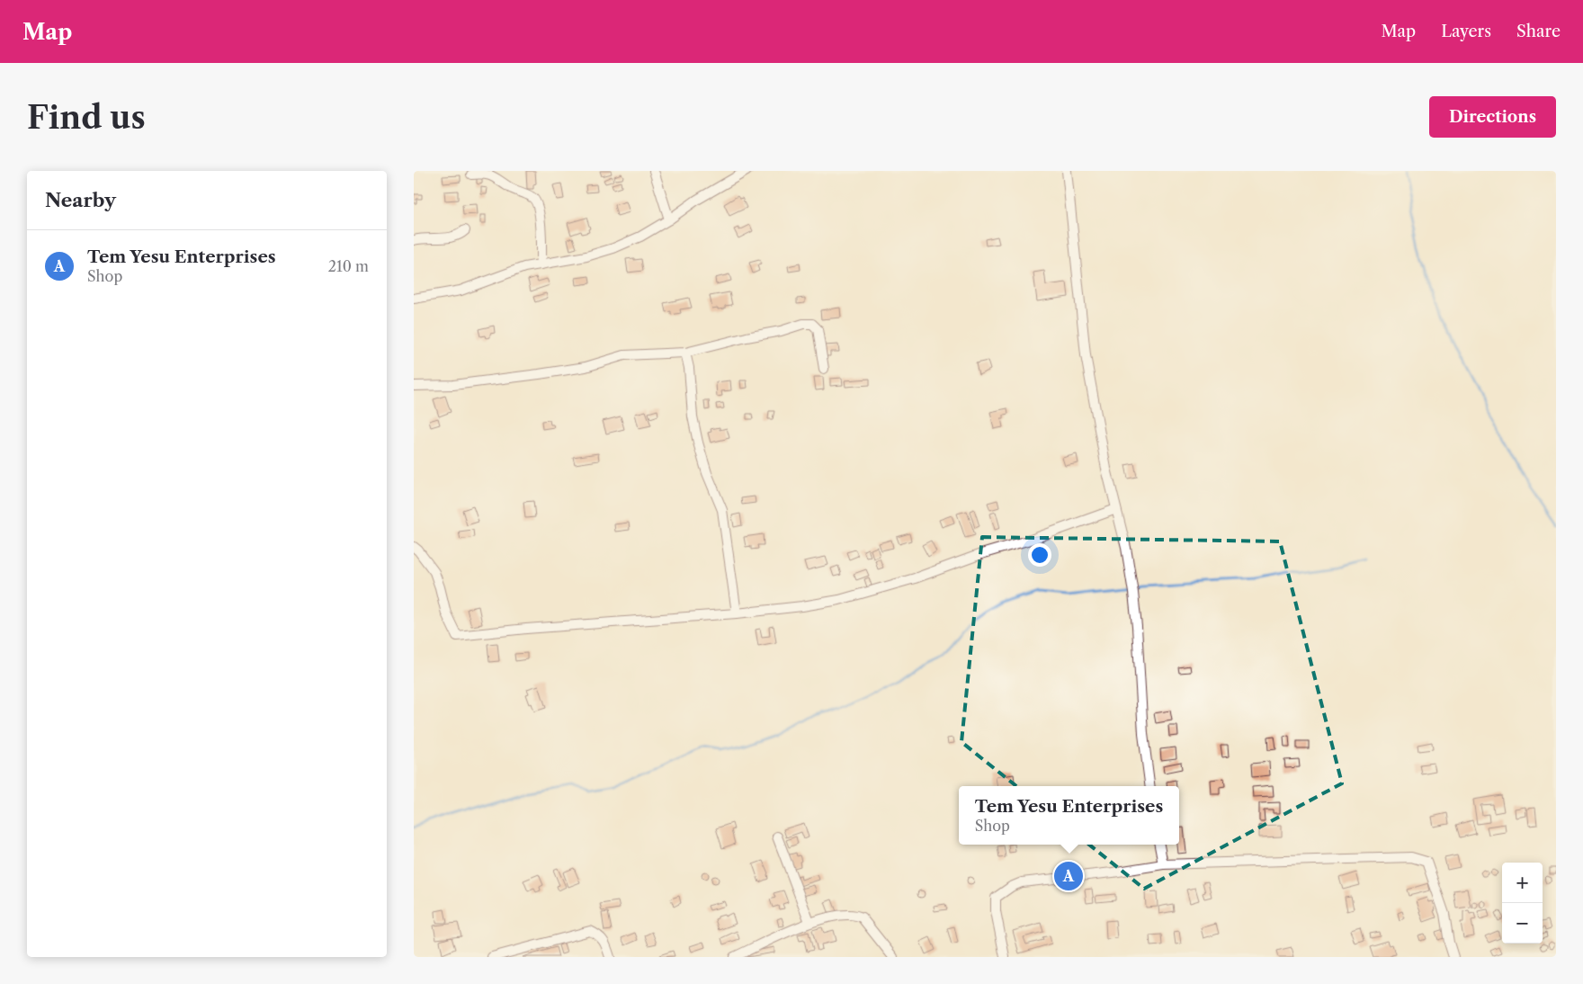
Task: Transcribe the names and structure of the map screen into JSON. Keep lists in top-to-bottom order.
{
  "page": {
    "header": "Map",
    "nav": ["Map", "Layers", "Share"],
    "buttons": "Directions",
    "title": "Find us",
    "heading": "Nearby",
    "list": [
      {
        "mark": "A",
        "name": "Tem Yesu Enterprises",
        "note": "Shop",
        "value": "210 m"
      }
    ],
    "popup": ["Tem Yesu Enterprises", "Shop"],
    "pins": "A",
    "map_buttons": ["+", "−"]
  }
}
